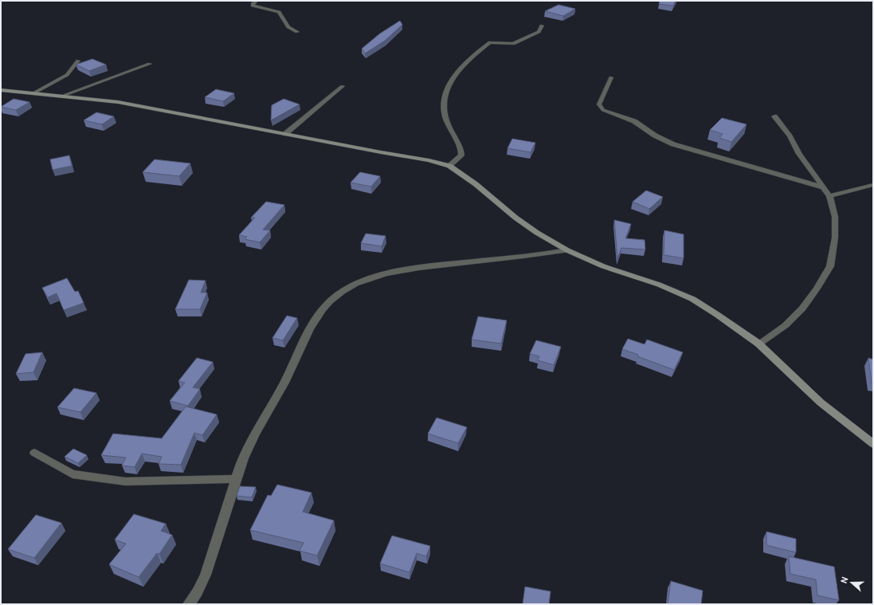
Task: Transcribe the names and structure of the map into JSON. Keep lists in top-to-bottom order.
{
  "north": "left"
}
